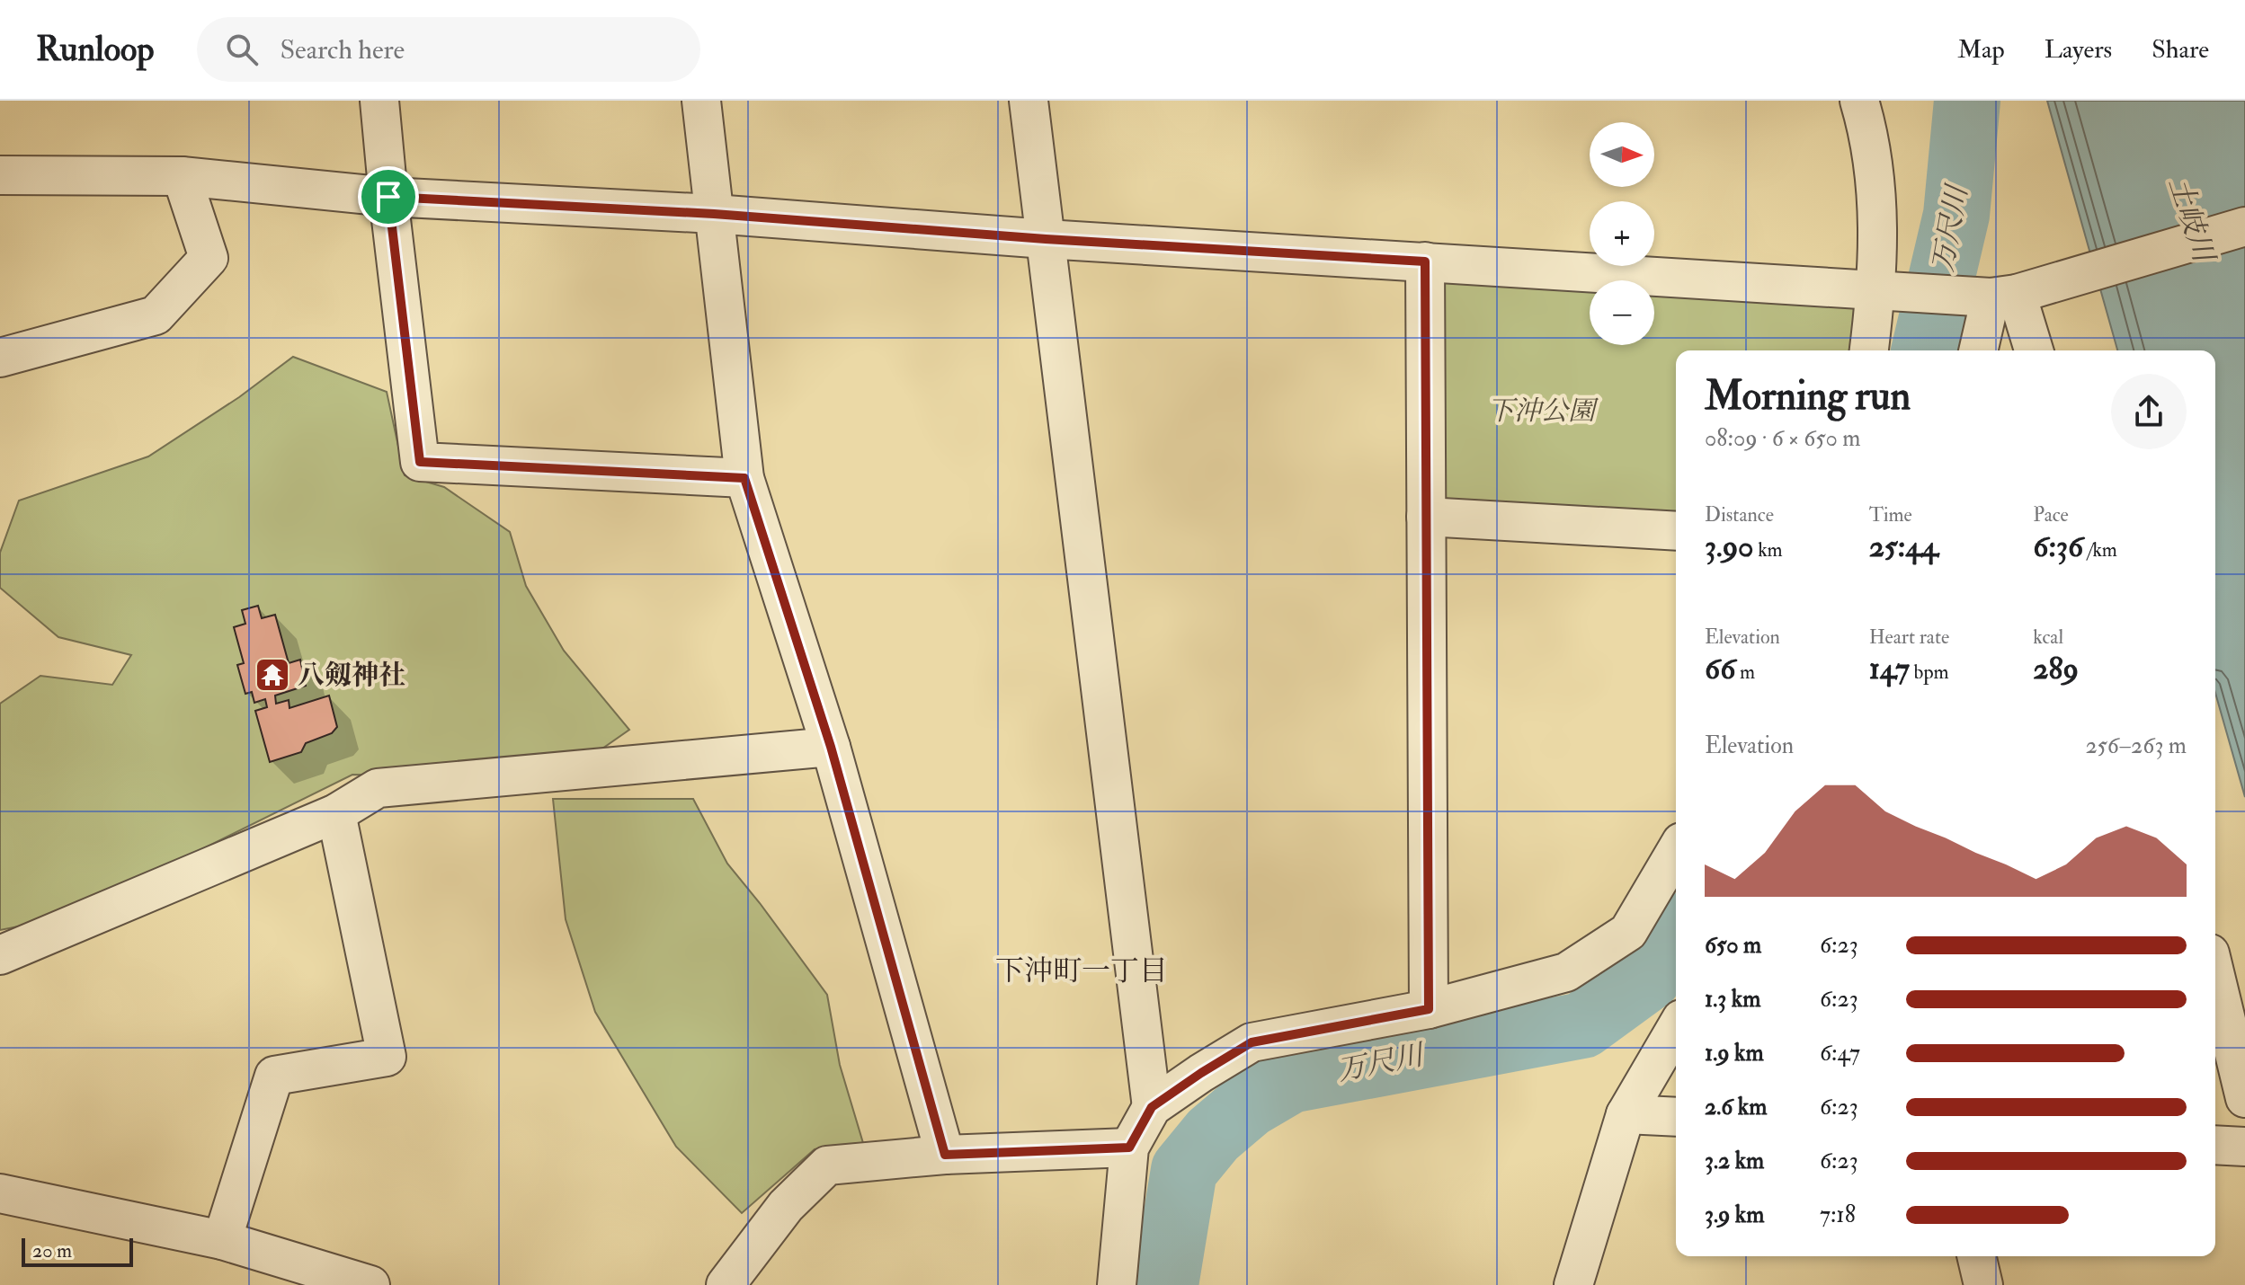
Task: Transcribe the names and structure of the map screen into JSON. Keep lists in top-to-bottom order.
{
  "districts": ["下沖町一丁目"],
  "water": ["土岐川", "万尺川"],
  "parks": ["下沖公園"],
  "places": {
    "temple": ["八剱神社"]
  },
  "scale_bar": "20 m",
  "north": "right",
  "page": {
    "header": "Runloop",
    "search": "Search here",
    "nav": ["Map", "Layers", "Share"],
    "map_buttons": ["+", "−"],
    "heading": ["Morning run", "08:09 · 6 × 650 m"],
    "stats": [
      ["Distance", "3.90 km"],
      ["Time", "25:44"],
      ["Pace", "6:36 /km"],
      ["Elevation", "66 m"],
      ["Heart rate", "147 bpm"],
      ["kcal", "289"]
    ],
    "chart": ["Elevation", "256–263 m"],
    "list": [
      {
        "name": "650 m",
        "note": "6:23"
      },
      {
        "name": "1.3 km",
        "note": "6:23"
      },
      {
        "name": "1.9 km",
        "note": "6:47"
      },
      {
        "name": "2.6 km",
        "note": "6:23"
      },
      {
        "name": "3.2 km",
        "note": "6:23"
      },
      {
        "name": "3.9 km",
        "note": "7:18"
      }
    ],
    "scale": "20 m"
  }
}
